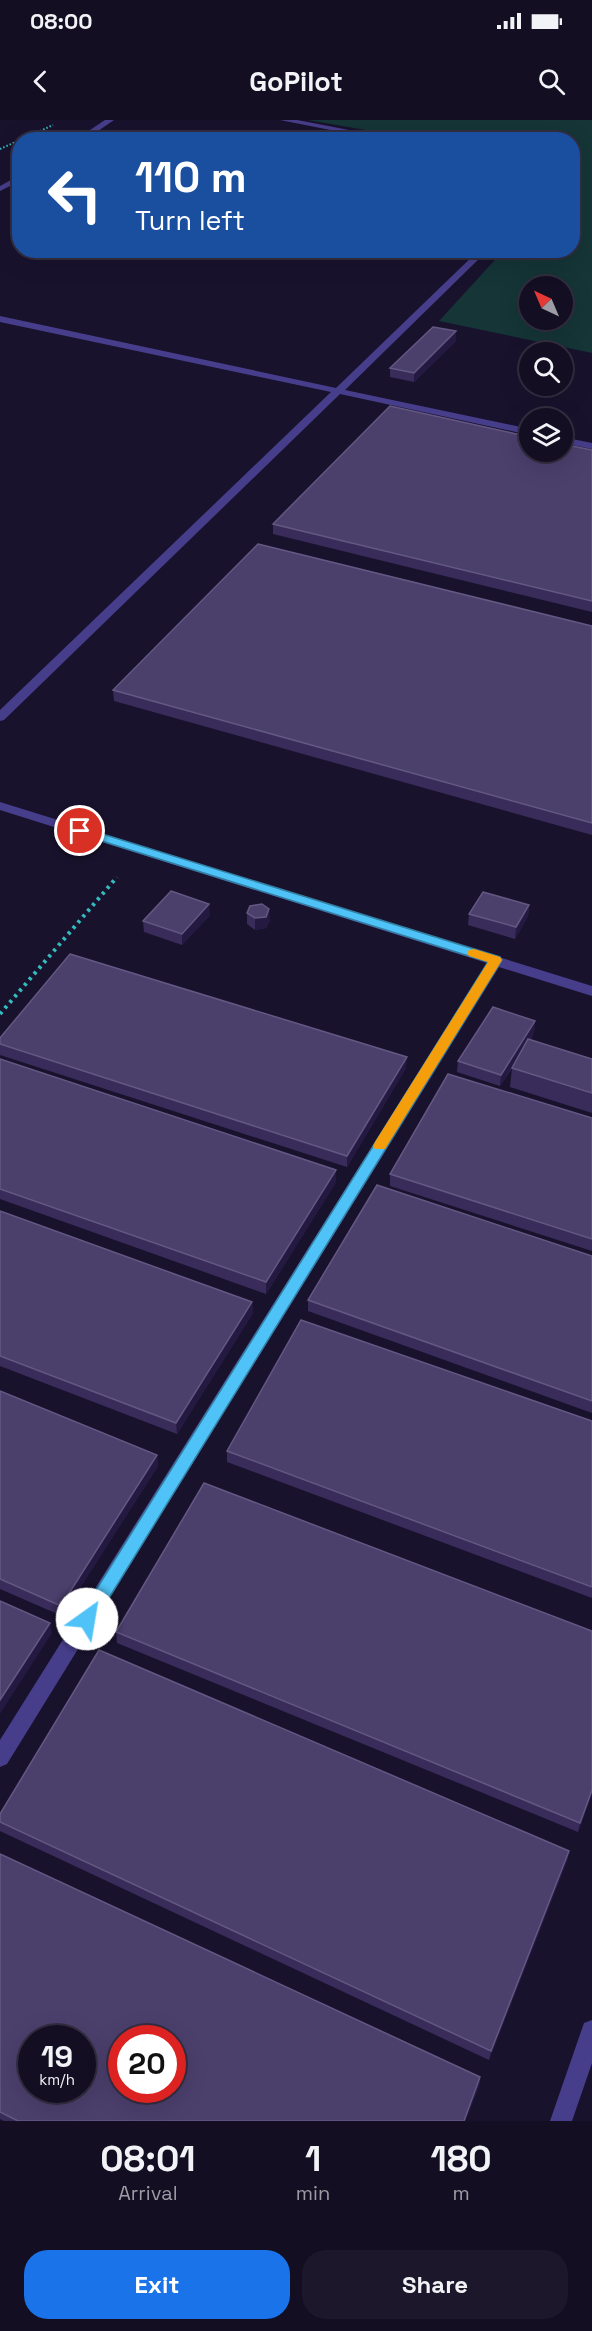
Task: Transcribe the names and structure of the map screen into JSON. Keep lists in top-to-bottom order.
{
  "north": "top left",
  "page": {
    "status": "08:00",
    "header": "GoPilot",
    "turn": ["110 m", "Turn left"],
    "speed": "19 km/h",
    "limit": "20",
    "eta": [
      "08:01",
      "Arrival",
      "1",
      "min",
      "180",
      "m"
    ],
    "buttons": ["Exit", "Share"]
  }
}
